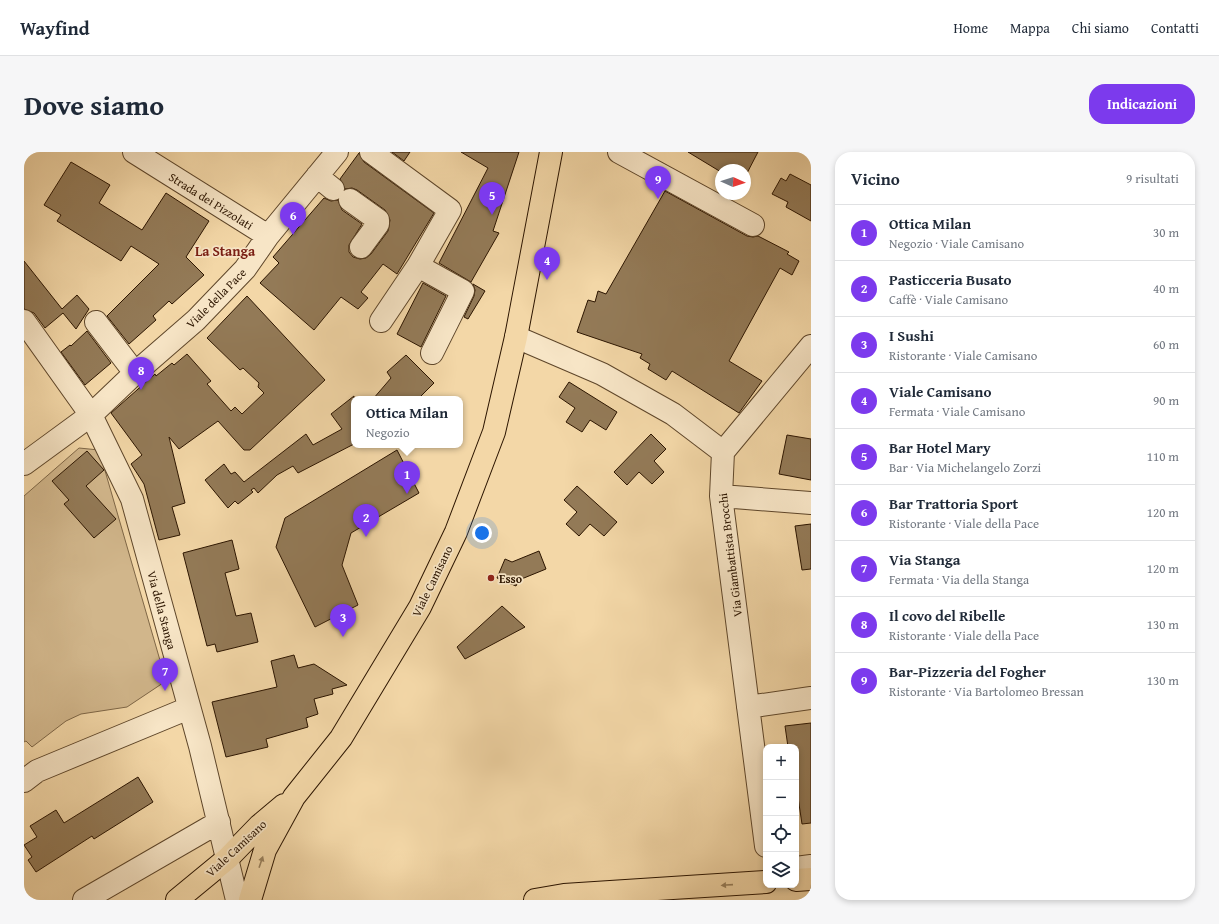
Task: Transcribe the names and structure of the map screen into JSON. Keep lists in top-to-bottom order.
{
  "streets": {
    "main road": ["Viale Camisano"],
    "street": [
      "Strada dei Pizzolati",
      "Viale della Pace",
      "Via Giambattista Brocchi",
      "Via della Stanga"
    ]
  },
  "crossings": [
    ["Strada dei Pizzolati", "Viale della Pace"],
    ["Viale della Pace", "Via della Stanga"],
    ["Viale Camisano", "Via della Stanga"]
  ],
  "districts": ["La Stanga"],
  "places": ["Esso"],
  "north": "right",
  "page": {
    "header": "Wayfind",
    "nav": [
      "Home",
      "Mappa",
      "Chi siamo",
      "Contatti"
    ],
    "title": "Dove siamo",
    "buttons": "Indicazioni",
    "heading": ["Vicino", "9 risultati"],
    "pins": [
      "9",
      "5",
      "6",
      "4",
      "8",
      "1",
      "2",
      "3",
      "7"
    ],
    "list": [
      {
        "mark": "1",
        "name": "Ottica Milan",
        "note": "Negozio · Viale Camisano",
        "value": "30 m"
      },
      {
        "mark": "2",
        "name": "Pasticceria Busato",
        "note": "Caffè · Viale Camisano",
        "value": "40 m"
      },
      {
        "mark": "3",
        "name": "I Sushi",
        "note": "Ristorante · Viale Camisano",
        "value": "60 m"
      },
      {
        "mark": "4",
        "name": "Viale Camisano",
        "note": "Fermata · Viale Camisano",
        "value": "90 m"
      },
      {
        "mark": "5",
        "name": "Bar Hotel Mary",
        "note": "Bar · Via Michelangelo Zorzi",
        "value": "110 m"
      },
      {
        "mark": "6",
        "name": "Bar Trattoria Sport",
        "note": "Ristorante · Viale della Pace",
        "value": "120 m"
      },
      {
        "mark": "7",
        "name": "Via Stanga",
        "note": "Fermata · Via della Stanga",
        "value": "120 m"
      },
      {
        "mark": "8",
        "name": "Il covo del Ribelle",
        "note": "Ristorante · Viale della Pace",
        "value": "130 m"
      },
      {
        "mark": "9",
        "name": "Bar-Pizzeria del Fogher",
        "note": "Ristorante · Via Bartolomeo Bressan",
        "value": "130 m"
      }
    ],
    "popup": ["Ottica Milan", "Negozio"],
    "map_buttons": ["+", "−"]
  }
}
